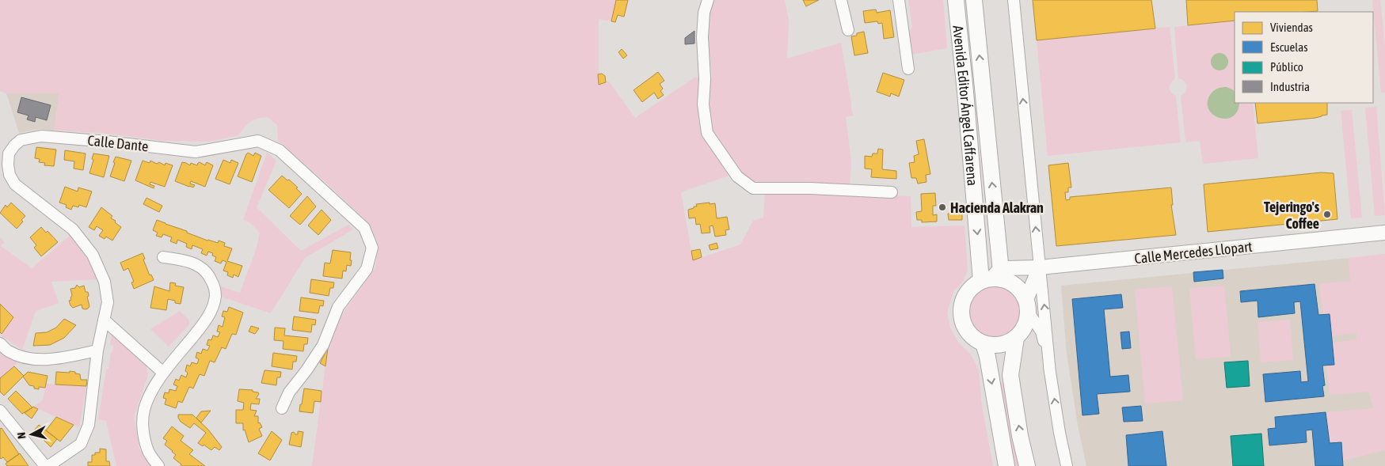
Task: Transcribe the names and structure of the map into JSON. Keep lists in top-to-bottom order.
{
  "streets": {
    "main road": ["Avenida Editor Ángel Caffarena"],
    "street": ["Calle Dante", "Calle Mercedes Llopart"]
  },
  "crossings": [
    ["Avenida Editor Ángel Caffarena", "Calle Mercedes Llopart"]
  ],
  "places": ["Hacienda Alakran", "Tejeringo's Coffee"],
  "legend": [
    "Viviendas",
    "Escuelas",
    "Público",
    "Industria"
  ],
  "north": "left"
}
